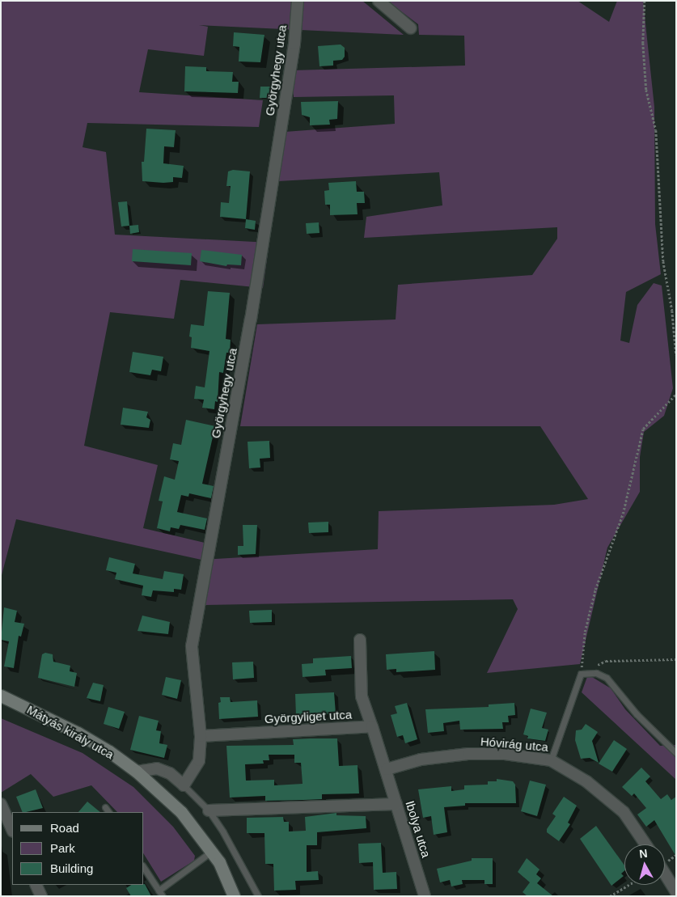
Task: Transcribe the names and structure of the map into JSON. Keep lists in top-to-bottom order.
{
  "streets": {
    "main road": ["Mátyás király utca"],
    "street": [
      "Györgyhegy utca",
      "Györgyliget utca",
      "Hóvirág utca",
      "Ibolya utca"
    ]
  },
  "crossings": [
    ["Györgyhegy utca", "Györgyliget utca"],
    ["Hóvirág utca", "Ibolya utca"]
  ],
  "legend": ["Road", "Park", "Building"],
  "north": "top"
}
